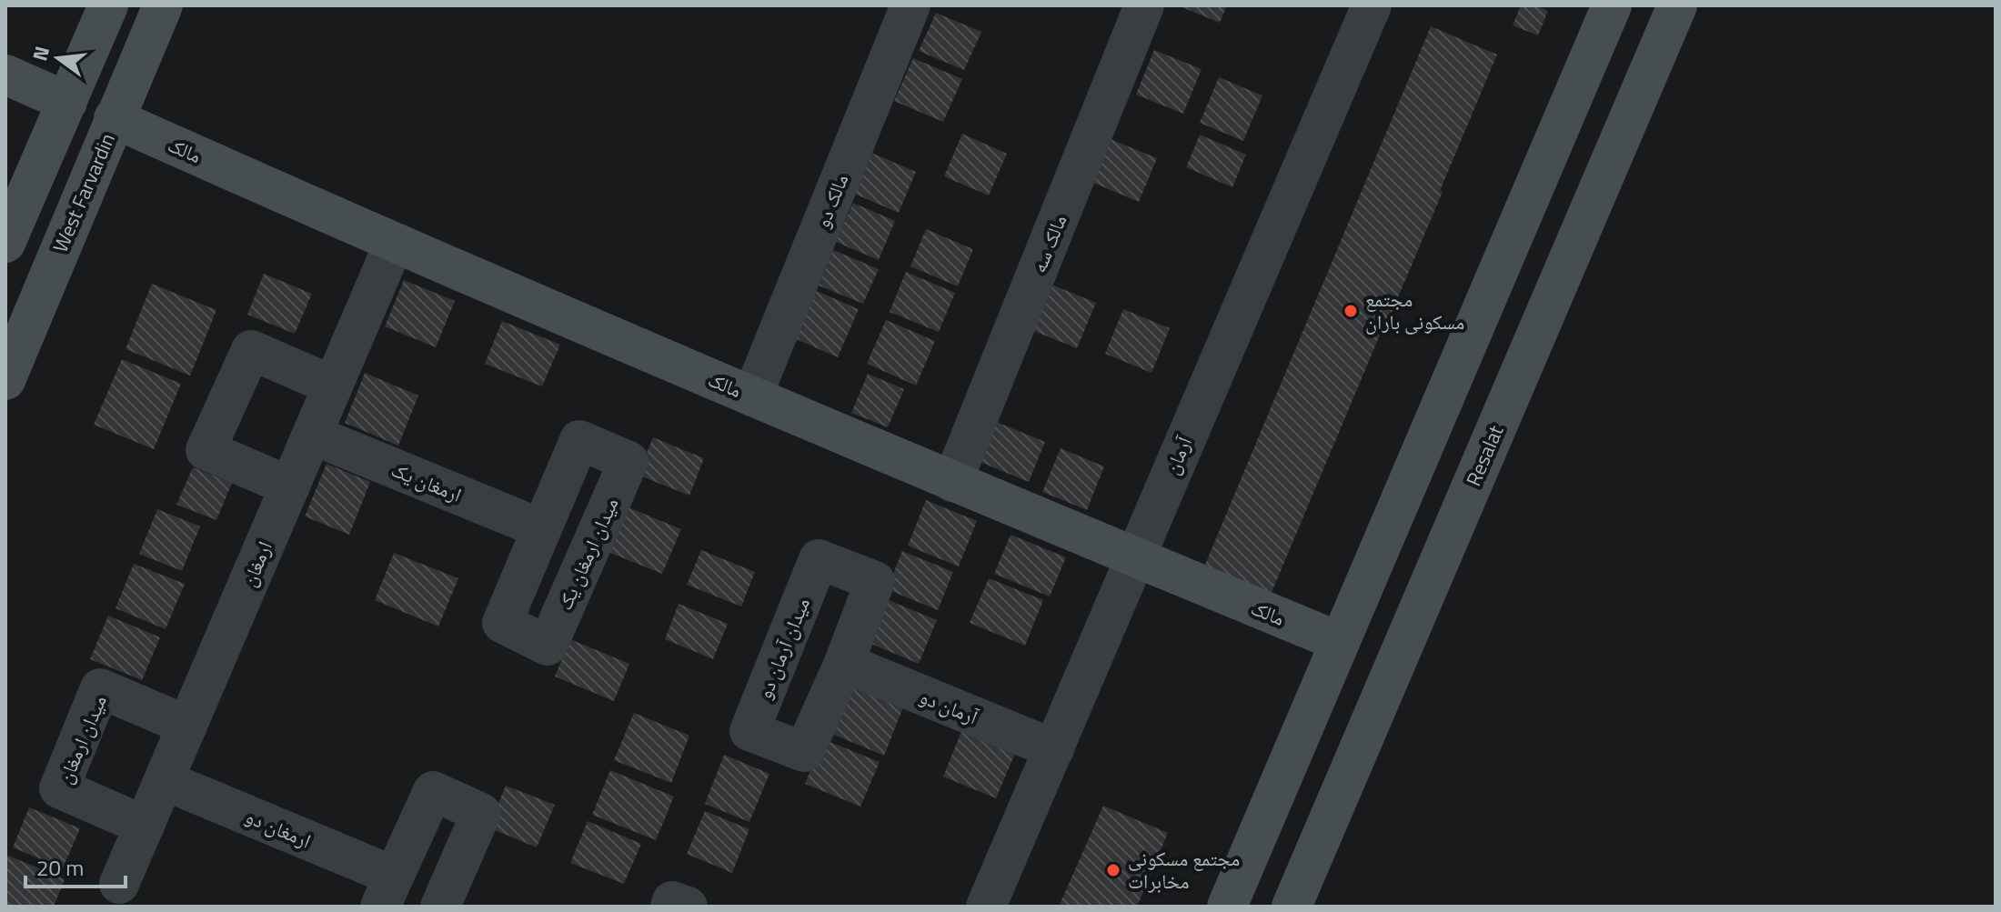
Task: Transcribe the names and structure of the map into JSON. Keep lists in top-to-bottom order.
{
  "streets": {
    "street": [
      "مالک",
      "West Farvardin",
      "مالک دو",
      "مالک سه",
      "آرمان",
      "Resalat",
      "ارمغان یک",
      "میدان ارمغان یک",
      "ارمغان",
      "آرمان دو",
      "میدان ارمغان",
      "ارمغان دو"
    ]
  },
  "crossings": [
    ["مالک", "West Farvardin"],
    ["مالک", "مالک دو"],
    ["مالک", "مالک سه"],
    ["مالک", "آرمان"],
    ["مالک", "ارمغان"],
    ["آرمان", "آرمان دو"],
    ["ارمغان یک", "میدان ارمغان یک"],
    ["ارمغان یک", "ارمغان"],
    ["ارمغان", "میدان ارمغان"],
    ["ارمغان", "ارمغان دو"]
  ],
  "places": ["مجتمع مسکونی باران", "مجتمع مسکونی مخابرات"],
  "scale_bar": "20 m",
  "north": "left"
}
